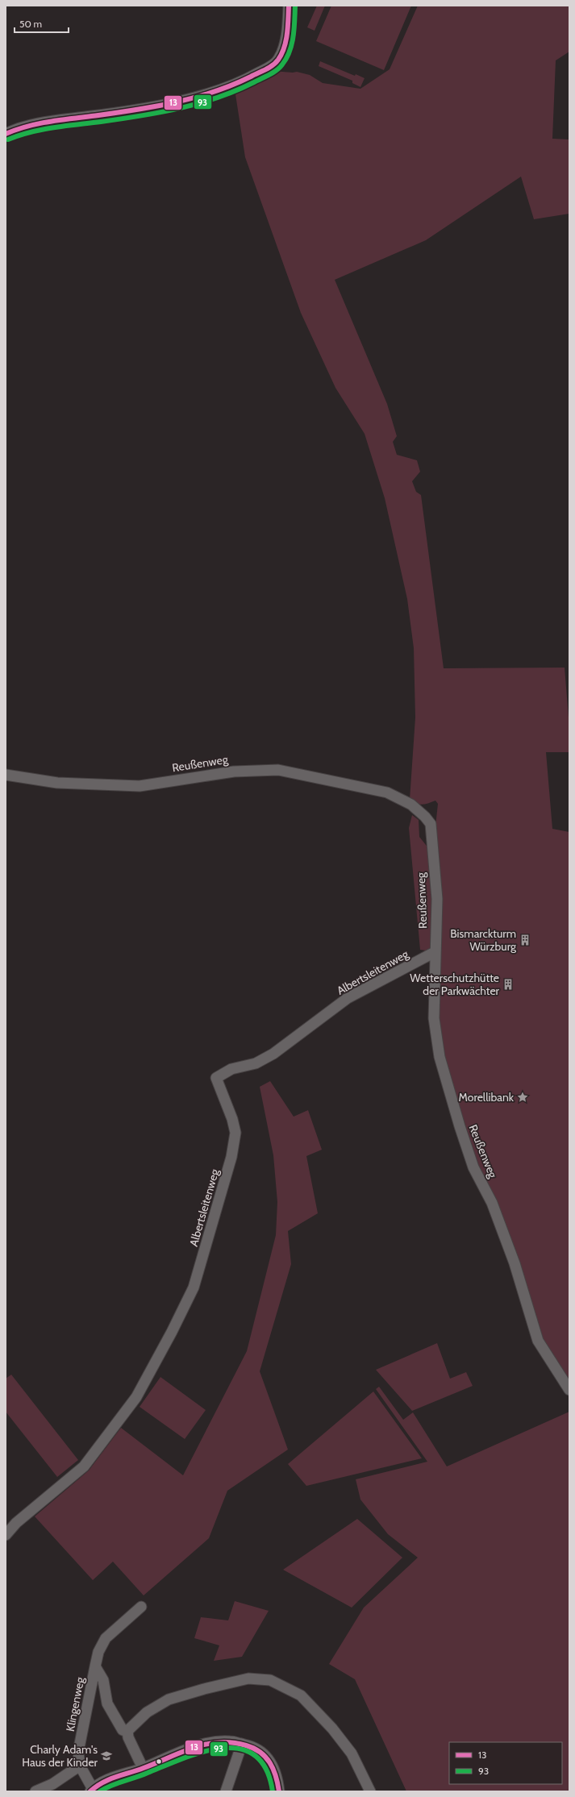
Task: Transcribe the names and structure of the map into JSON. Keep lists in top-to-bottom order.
{
  "streets": {
    "street": ["Reußenweg", "Albertsleitenweg", "Klingenweg"]
  },
  "crossings": [
    ["Reußenweg", "Albertsleitenweg"]
  ],
  "places": {
    "building": ["Bismarckturm Würzburg", "Wetterschutzhütte der Parkwächter"],
    "place": ["Morellibank"],
    "school or university": ["Charly Adam's Haus der Kinder"]
  },
  "lines": ["transit line 13", "transit line 93"],
  "legend": ["13", "93"],
  "scale_bar": "50 m"
}
